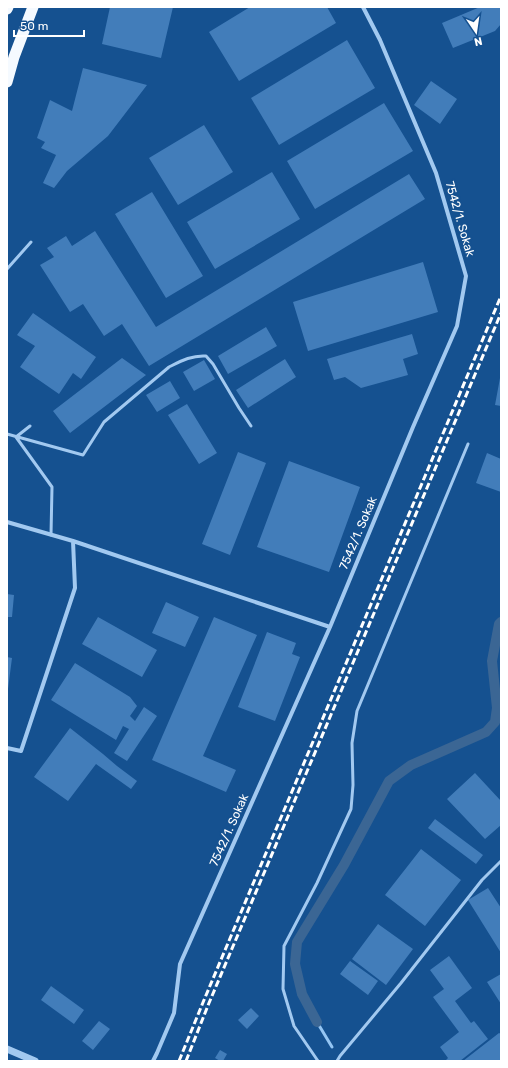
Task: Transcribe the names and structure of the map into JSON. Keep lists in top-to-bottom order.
{
  "streets": {
    "street": ["7542/1. Sokak"]
  },
  "scale_bar": "50 m",
  "north": "bottom"
}
